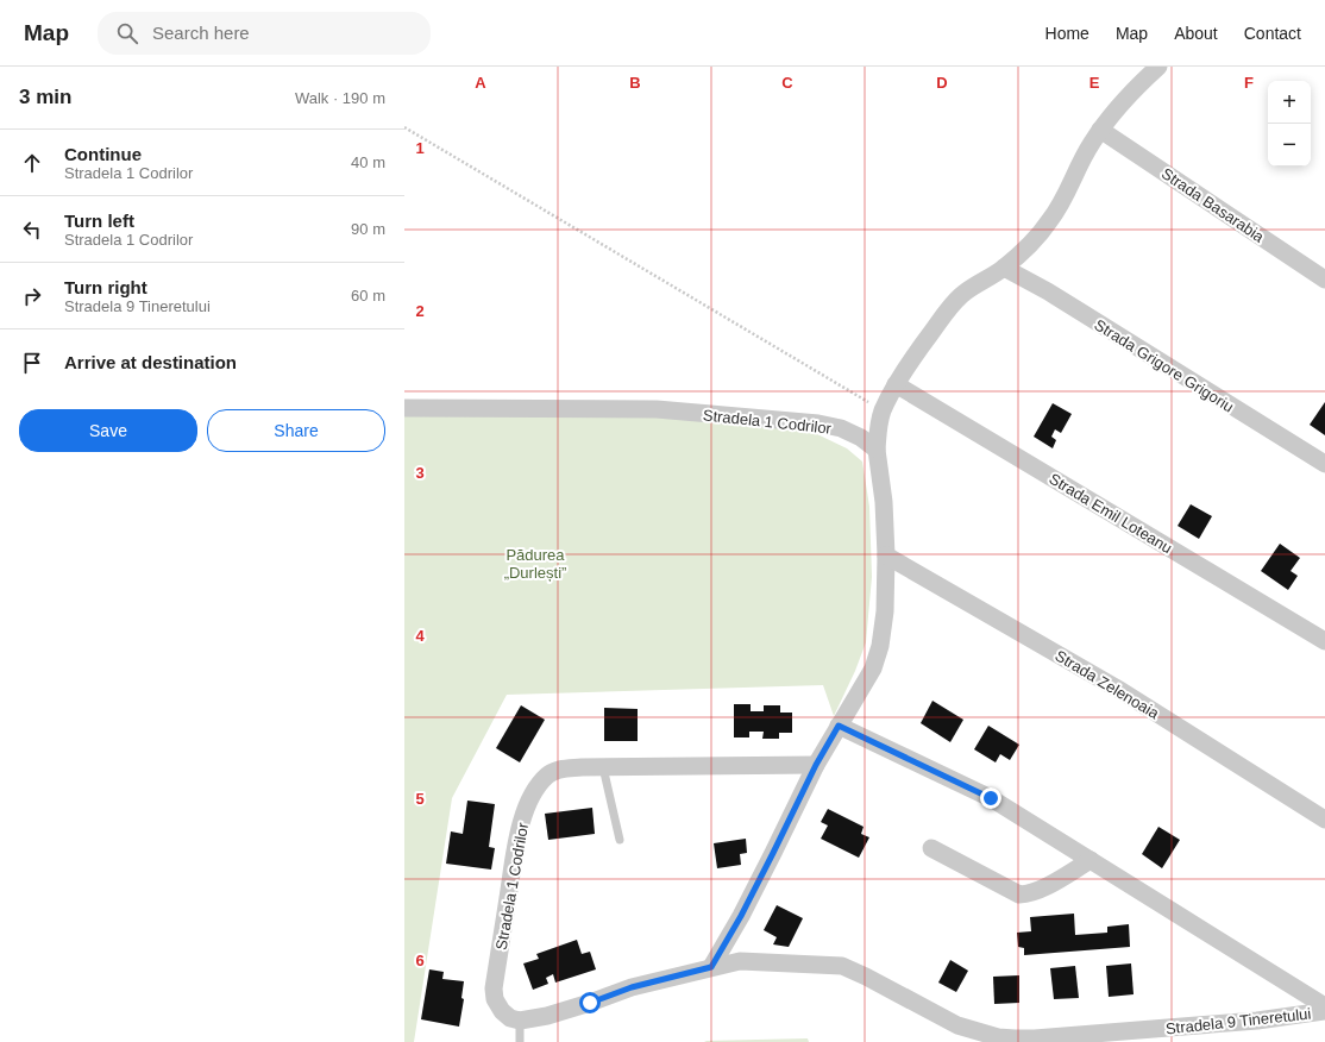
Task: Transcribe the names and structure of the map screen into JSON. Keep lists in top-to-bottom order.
{
  "streets": {
    "street": [
      "Strada Basarabia",
      "Strada Grigore Grigoriu",
      "Stradela 1 Codrilor",
      "Strada Emil Loteanu",
      "Strada Zelenoaia",
      "Stradela 9 Tineretului"
    ]
  },
  "parks": ["Pădurea „Durlești”"],
  "page": {
    "header": "Map",
    "search": "Search here",
    "nav": [
      "Home",
      "Map",
      "About",
      "Contact"
    ],
    "heading": ["3 min", "Walk · 190 m"],
    "map_buttons": ["+", "−"],
    "list": [
      ["Continue", "Stradela 1 Codrilor", "40 m"],
      ["Turn left", "Stradela 1 Codrilor", "90 m"],
      ["Turn right", "Stradela 9 Tineretului", "60 m"],
      "Arrive at destination"
    ],
    "buttons": ["Save", "Share"]
  },
  "grid": {
    "columns": [
      "A",
      "B",
      "C",
      "D",
      "E",
      "F"
    ],
    "rows": [
      "1",
      "2",
      "3",
      "4",
      "5",
      "6"
    ]
  }
}
